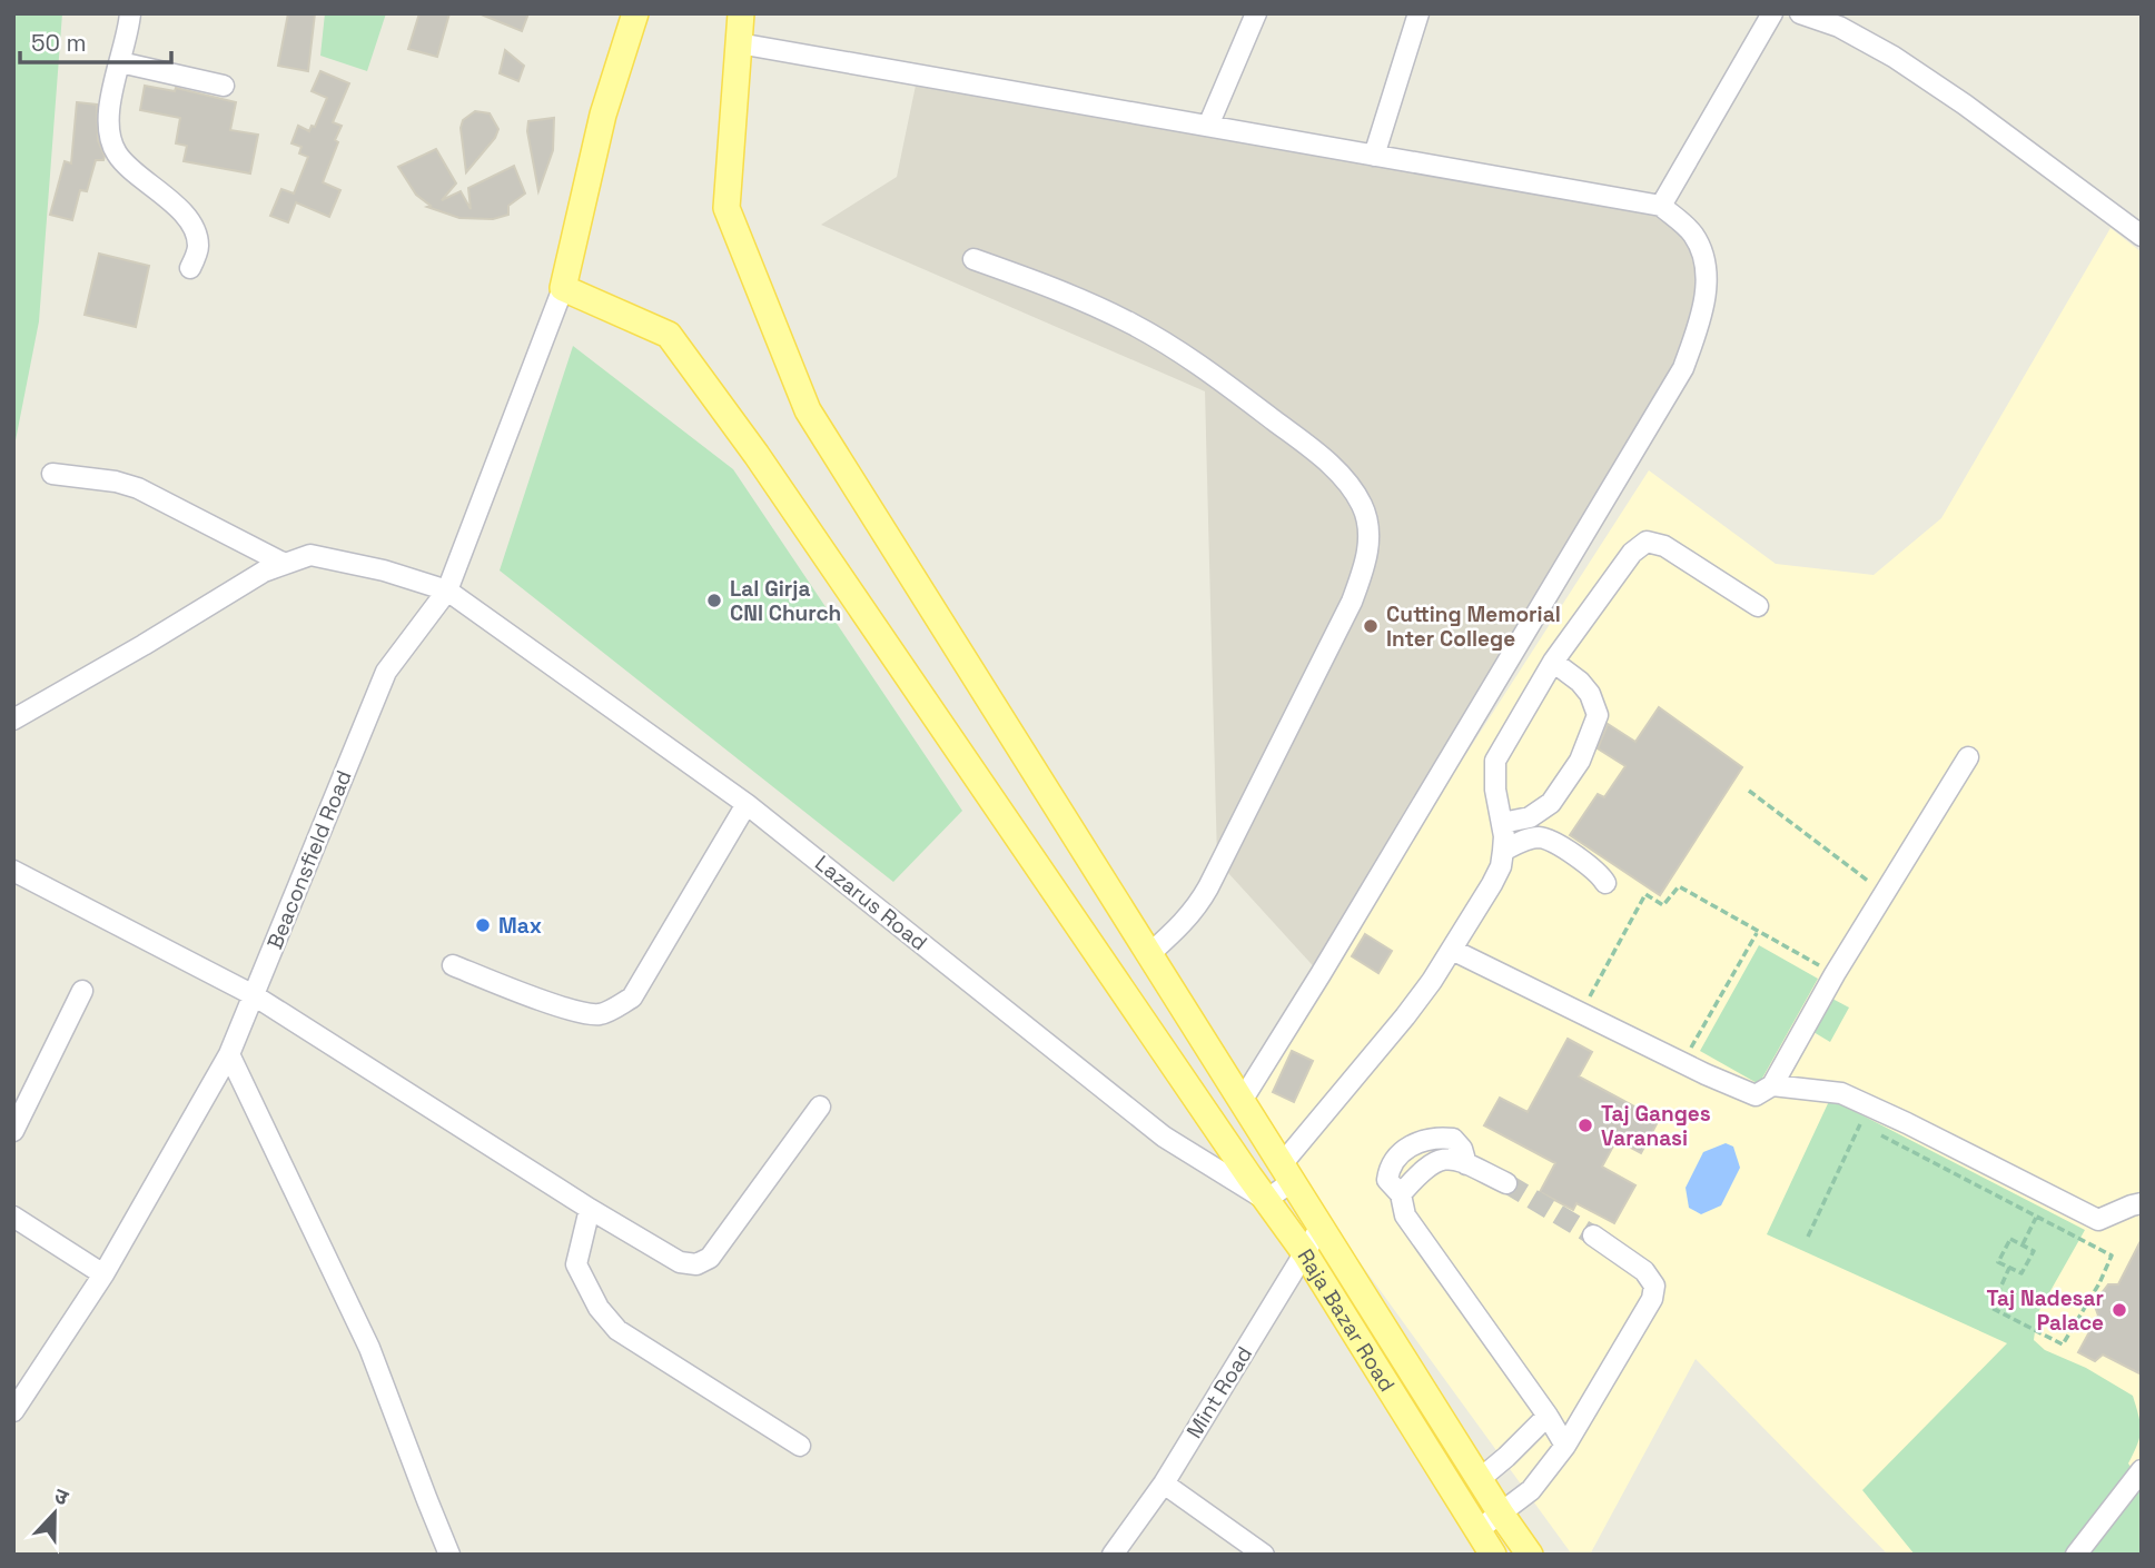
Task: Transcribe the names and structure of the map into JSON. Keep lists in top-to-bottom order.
{
  "streets": {
    "main road": ["Raja Bazar Road"],
    "street": ["Beaconsfield Road", "Lazarus Road", "Mint Road"]
  },
  "crossings": [
    ["Beaconsfield Road", "Lazarus Road"],
    ["Beaconsfield Road", "Raja Bazar Road"],
    ["Lazarus Road", "Raja Bazar Road"],
    ["Raja Bazar Road", "Mint Road"]
  ],
  "places": [
    "Lal Girja CNI Church",
    "Cutting Memorial Inter College",
    "Max",
    "Taj Ganges Varanasi",
    "Taj Nadesar Palace"
  ],
  "scale_bar": "50 m",
  "north": "top"
}
